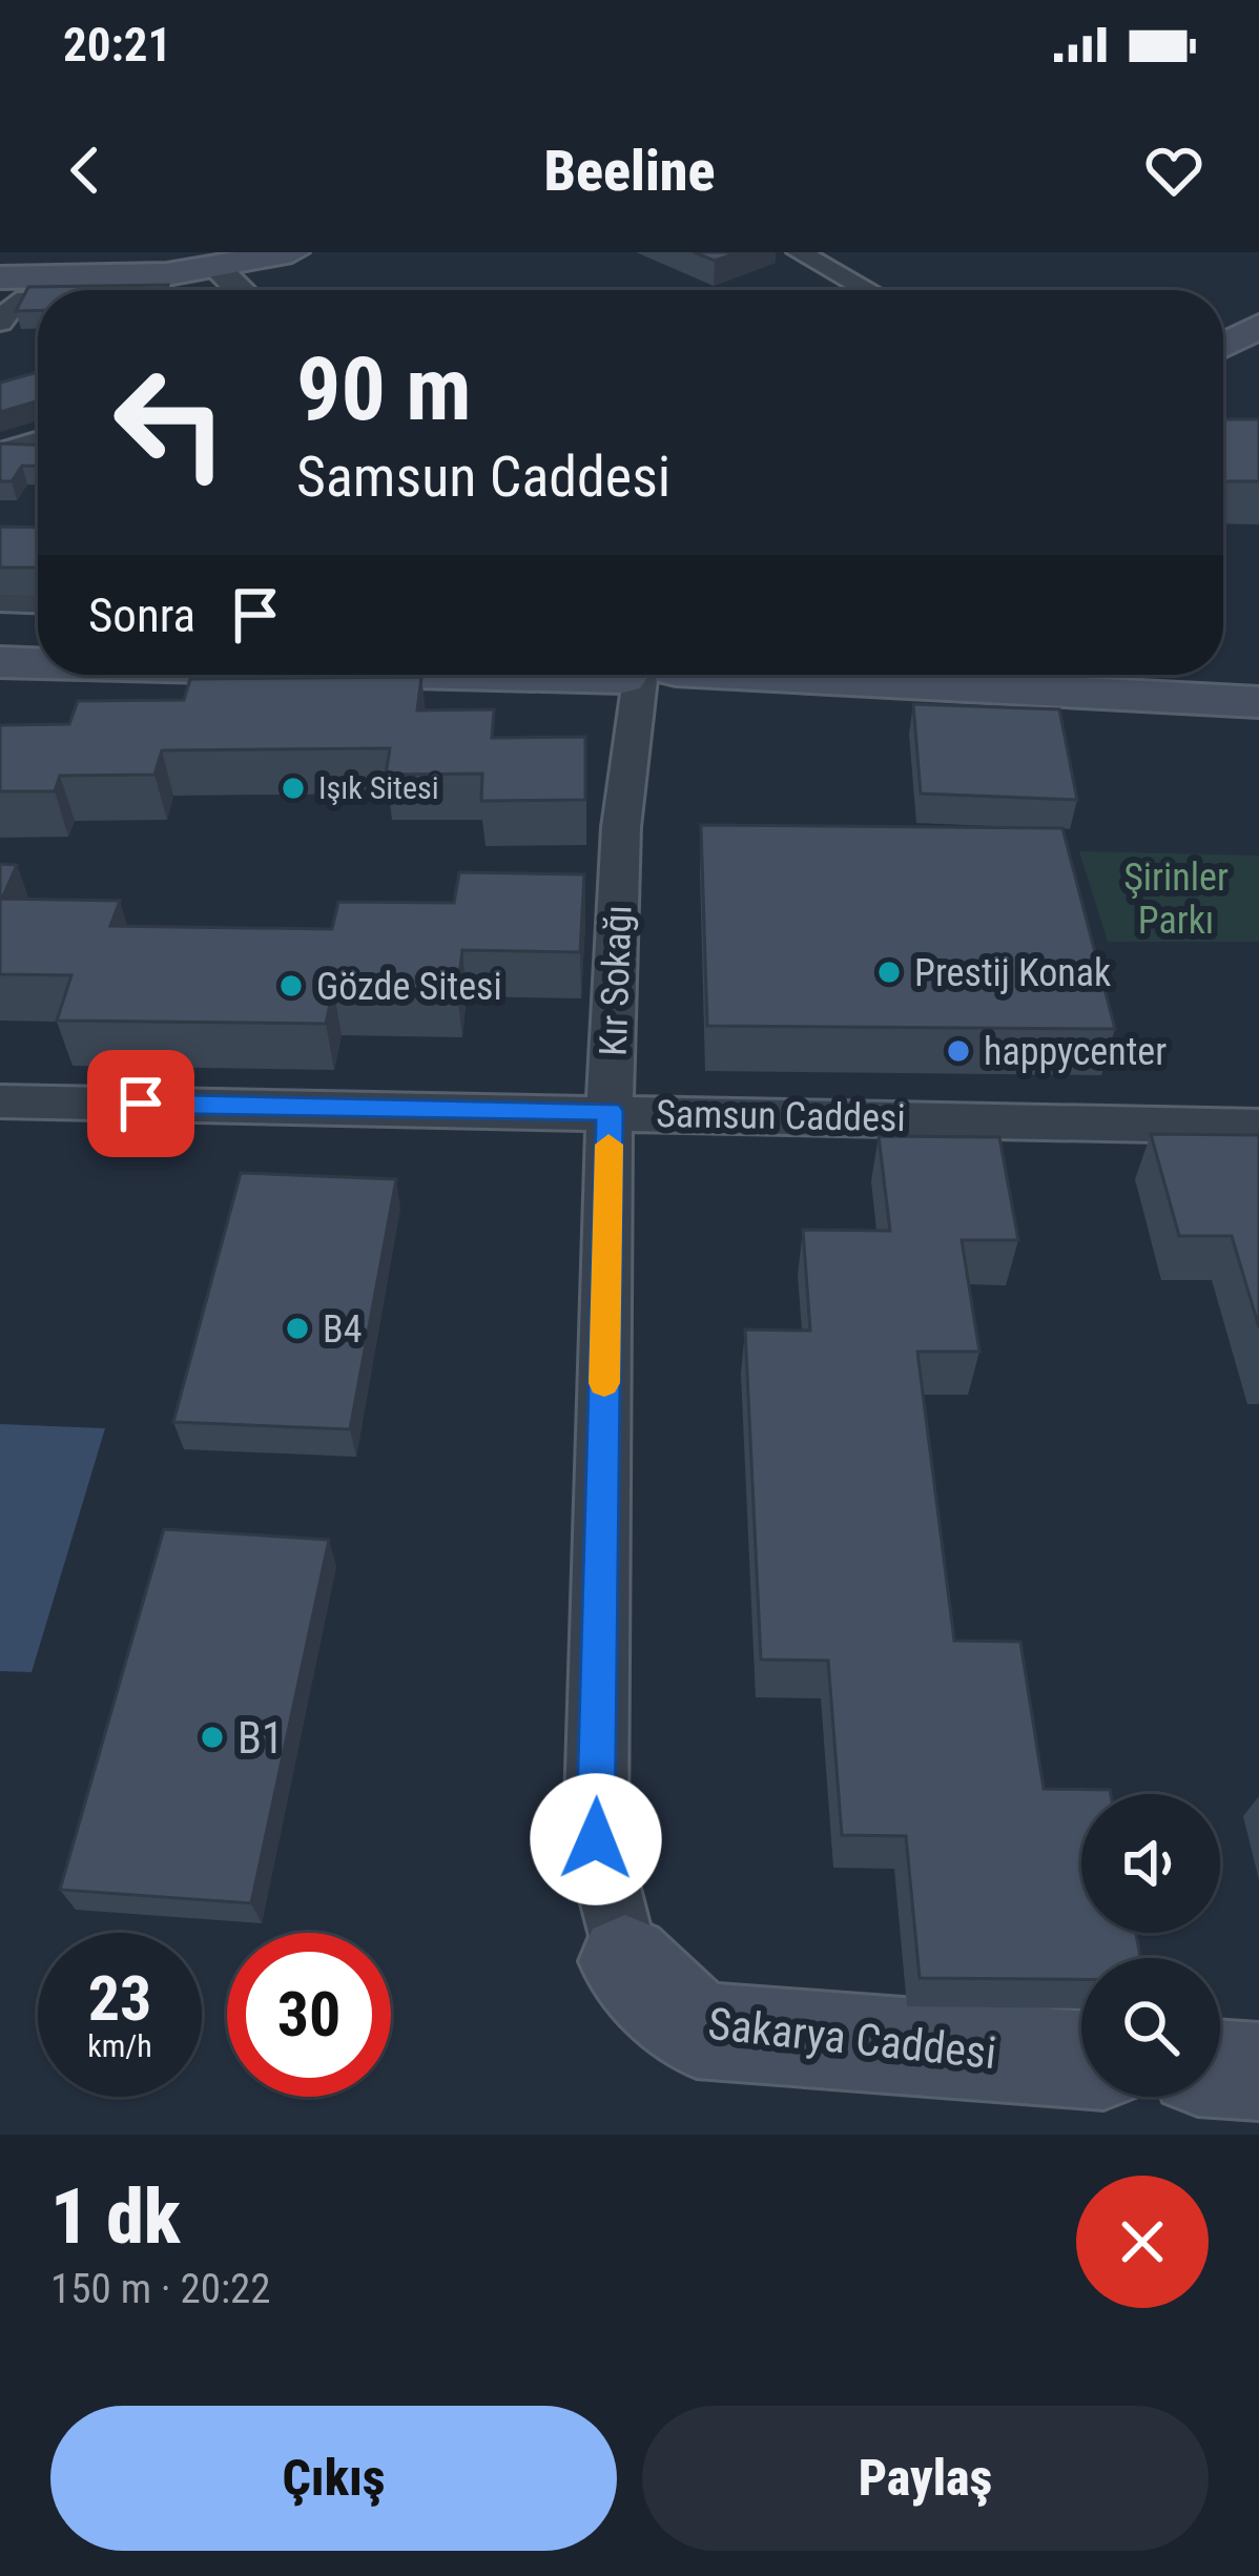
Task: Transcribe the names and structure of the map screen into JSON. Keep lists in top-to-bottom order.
{
  "streets": {
    "main road": ["Sakarya Caddesi"],
    "street": ["Kır Sokağı", "Samsun Caddesi"]
  },
  "crossings": [
    ["Kır Sokağı", "Samsun Caddesi"],
    ["Kır Sokağı", "Sakarya Caddesi"]
  ],
  "parks": ["Şirinler Parkı"],
  "places": [
    "Işık Sitesi",
    "Prestij Konak",
    "Gözde Sitesi",
    "happycenter",
    "B4",
    "B1"
  ],
  "page": {
    "status": "20:21",
    "header": "Beeline",
    "turn": ["90 m", "Samsun Caddesi"],
    "then": "Sonra",
    "speed": "23 km/h",
    "limit": "30",
    "heading": ["1 dk", "150 m · 20:22"],
    "buttons": ["Çıkış", "Paylaş"]
  }
}
